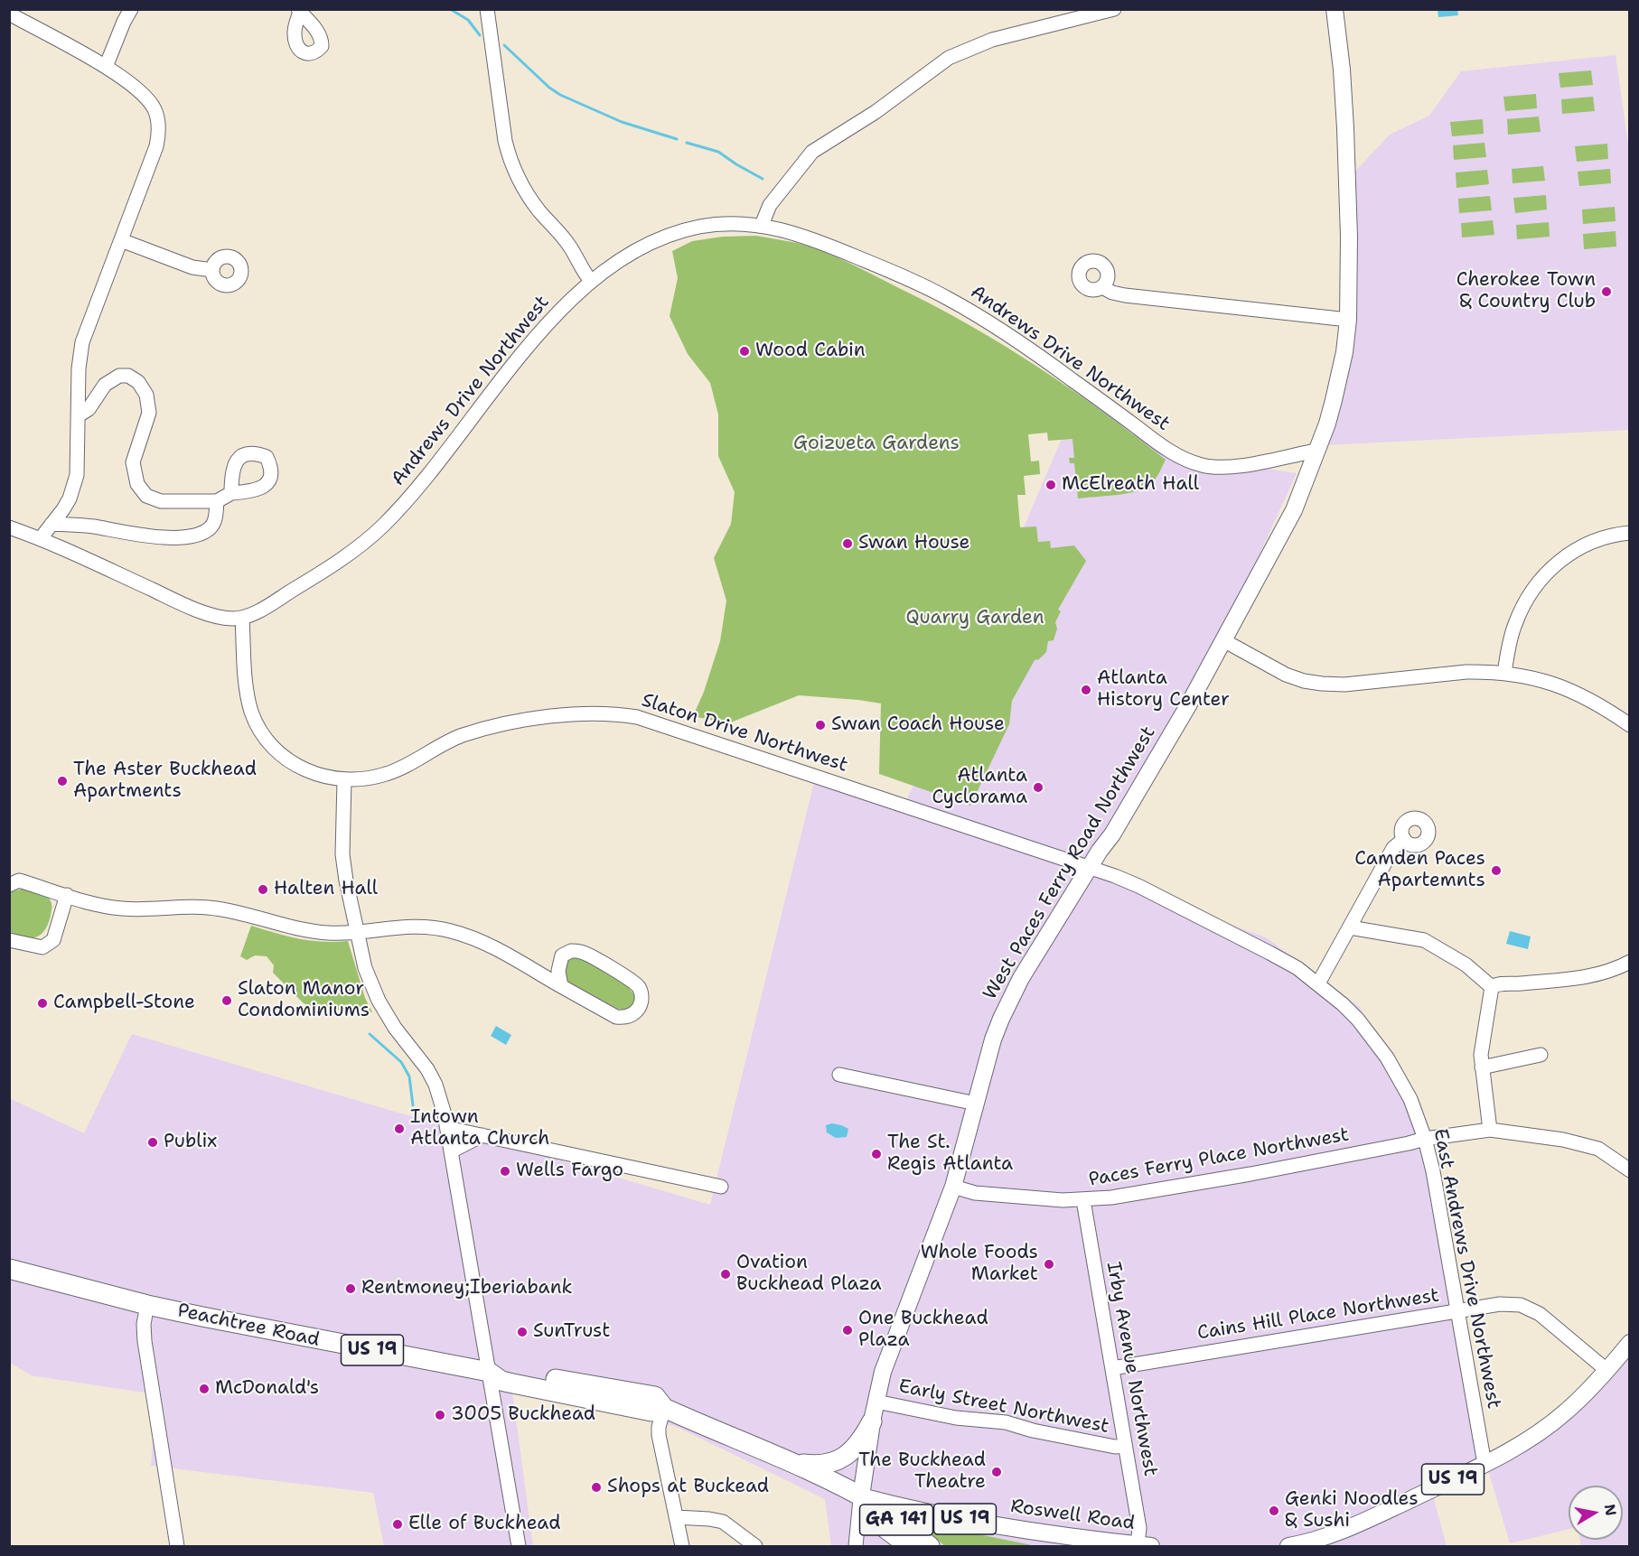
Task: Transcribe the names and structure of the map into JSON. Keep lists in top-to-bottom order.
{
  "streets": {
    "highway": ["Peachtree Road", "US 19", "GA 141"],
    "main road": ["West Paces Ferry Road Northwest", "Roswell Road"],
    "street": [
      "Andrews Drive Northwest",
      "Slaton Drive Northwest",
      "Paces Ferry Place Northwest",
      "East Andrews Drive Northwest",
      "Cains Hill Place Northwest",
      "Irby Avenue Northwest",
      "Early Street Northwest"
    ]
  },
  "crossings": [
    ["Andrews Drive Northwest", "Slaton Drive Northwest"],
    ["Andrews Drive Northwest", "West Paces Ferry Road Northwest"],
    ["Slaton Drive Northwest", "West Paces Ferry Road Northwest"],
    ["Slaton Drive Northwest", "East Andrews Drive Northwest"],
    ["West Paces Ferry Road Northwest", "Paces Ferry Place Northwest"],
    ["West Paces Ferry Road Northwest", "East Andrews Drive Northwest"],
    ["West Paces Ferry Road Northwest", "US 19"],
    ["West Paces Ferry Road Northwest", "Early Street Northwest"],
    ["West Paces Ferry Road Northwest", "Roswell Road"],
    ["West Paces Ferry Road Northwest", "GA 141"],
    ["Paces Ferry Place Northwest", "East Andrews Drive Northwest"],
    ["Paces Ferry Place Northwest", "Irby Avenue Northwest"],
    ["East Andrews Drive Northwest", "Cains Hill Place Northwest"],
    ["East Andrews Drive Northwest", "US 19"],
    ["Cains Hill Place Northwest", "US 19"],
    ["Cains Hill Place Northwest", "Irby Avenue Northwest"],
    ["Peachtree Road", "US 19"],
    ["US 19", "Roswell Road"],
    ["US 19", "GA 141"],
    ["Irby Avenue Northwest", "Early Street Northwest"],
    ["Irby Avenue Northwest", "Roswell Road"],
    ["Roswell Road", "GA 141"]
  ],
  "parks": ["Goizueta Gardens", "Quarry Garden"],
  "places": [
    "Cherokee Town & Country Club",
    "Wood Cabin",
    "McElreath Hall",
    "Swan House",
    "Atlanta History Center",
    "Swan Coach House",
    "The Aster Buckhead Apartments",
    "Atlanta Cyclorama",
    "Camden Paces Apartemnts",
    "Halten Hall",
    "Slaton Manor Condominiums",
    "Campbell-Stone",
    "Intown Atlanta Church",
    "Publix",
    "The St. Regis Atlanta",
    "Wells Fargo",
    "Whole Foods Market",
    "Ovation Buckhead Plaza",
    "Rentmoney;Iberiabank",
    "One Buckhead Plaza",
    "SunTrust",
    "McDonald's",
    "3005 Buckhead",
    "The Buckhead Theatre",
    "Shops at Buckead",
    "Genki Noodles & Sushi",
    "Elle of Buckhead"
  ],
  "north": "right"
}
